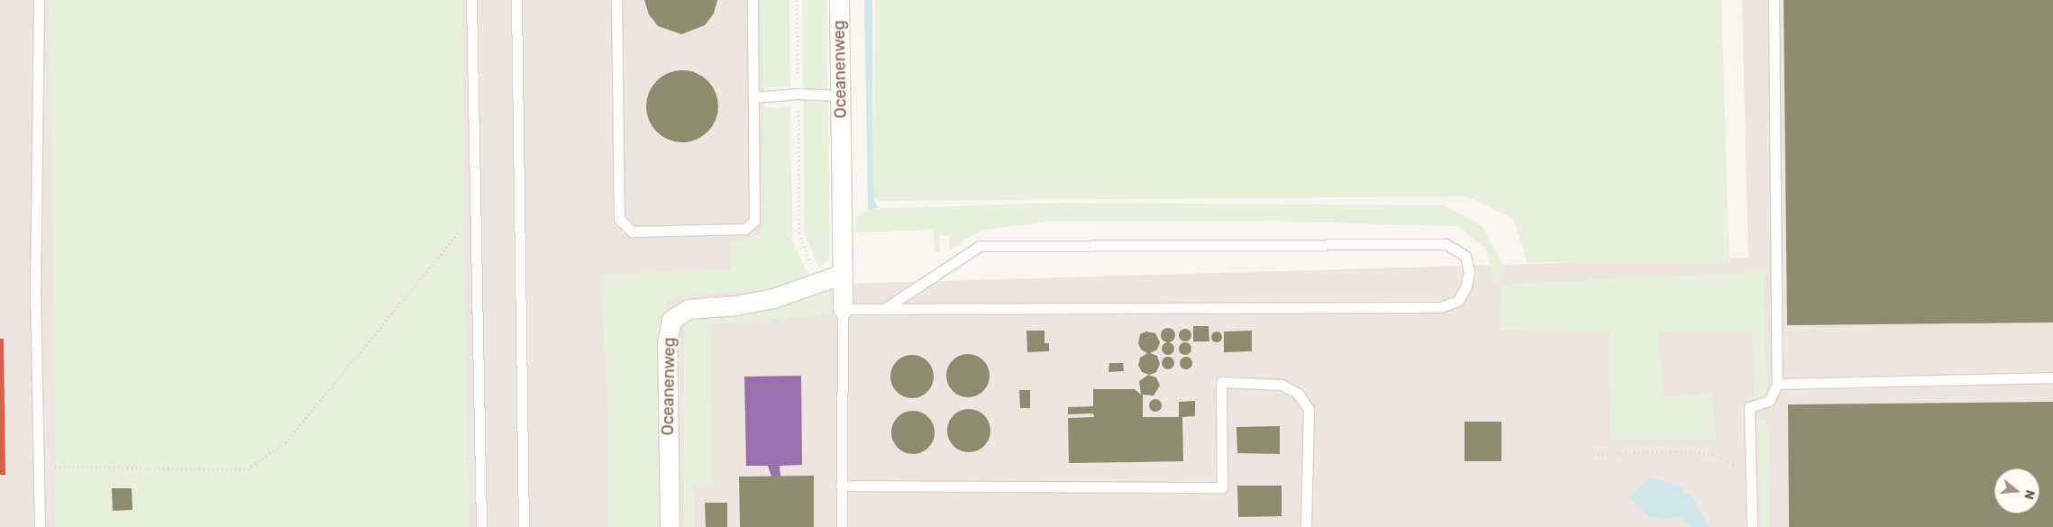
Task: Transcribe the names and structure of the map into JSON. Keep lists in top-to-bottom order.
{
  "streets": {
    "street": ["Oceanenweg"]
  },
  "north": "right"
}
